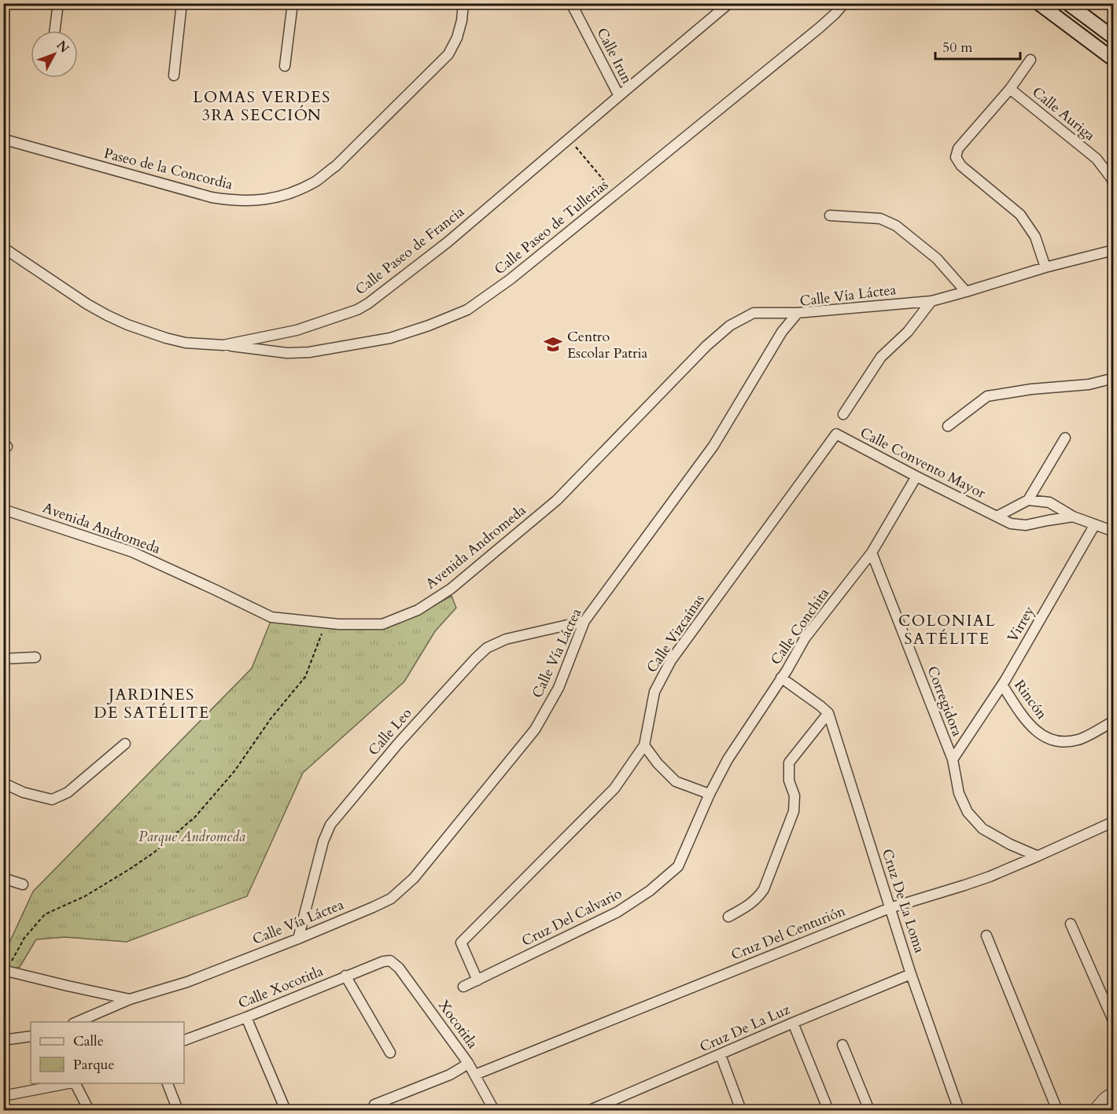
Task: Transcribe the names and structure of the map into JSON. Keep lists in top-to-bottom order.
{
  "streets": {
    "street": [
      "Calle Irun",
      "Calle Auriga",
      "Paseo de la Concordia",
      "Calle Paseo de Tullerias",
      "Calle Paseo de Francia",
      "Calle Vía Láctea",
      "Calle Convento Mayor",
      "Avenida Andromeda",
      "Virrey",
      "Calle Conchita",
      "Calle Vizcaínas",
      "Rincón",
      "Corregidora",
      "Calle Leo",
      "Cruz De La Loma",
      "Cruz Del Calvario",
      "Cruz Del Centurión",
      "Calle Xocotitla",
      "Xocotitla",
      "Cruz De La Luz"
    ]
  },
  "crossings": [
    ["Calle Irun", "Calle Paseo de Francia"],
    ["Calle Paseo de Tullerias", "Calle Paseo de Francia"],
    ["Calle Vía Láctea", "Avenida Andromeda"],
    ["Calle Vía Láctea", "Calle Leo"],
    ["Calle Convento Mayor", "Virrey"],
    ["Calle Convento Mayor", "Calle Conchita"],
    ["Calle Convento Mayor", "Calle Vizcaínas"],
    ["Virrey", "Rincón"],
    ["Virrey", "Corregidora"],
    ["Calle Conchita", "Corregidora"],
    ["Calle Conchita", "Cruz Del Calvario"],
    ["Calle Vizcaínas", "Cruz Del Calvario"],
    ["Corregidora", "Cruz Del Centurión"],
    ["Cruz De La Loma", "Cruz Del Centurión"],
    ["Cruz De La Loma", "Cruz De La Luz"],
    ["Cruz Del Centurión", "Xocotitla"],
    ["Calle Xocotitla", "Xocotitla"]
  ],
  "districts": ["LOMAS VERDES 3RA SECCIÓN", "COLONIAL SATÉLITE", "JARDINES DE SATÉLITE"],
  "parks": ["Parque Andromeda"],
  "places": {
    "school or university": ["Centro Escolar Patria"]
  },
  "legend": ["Calle", "Parque"],
  "scale_bar": "50 m",
  "north": "top right"
}
